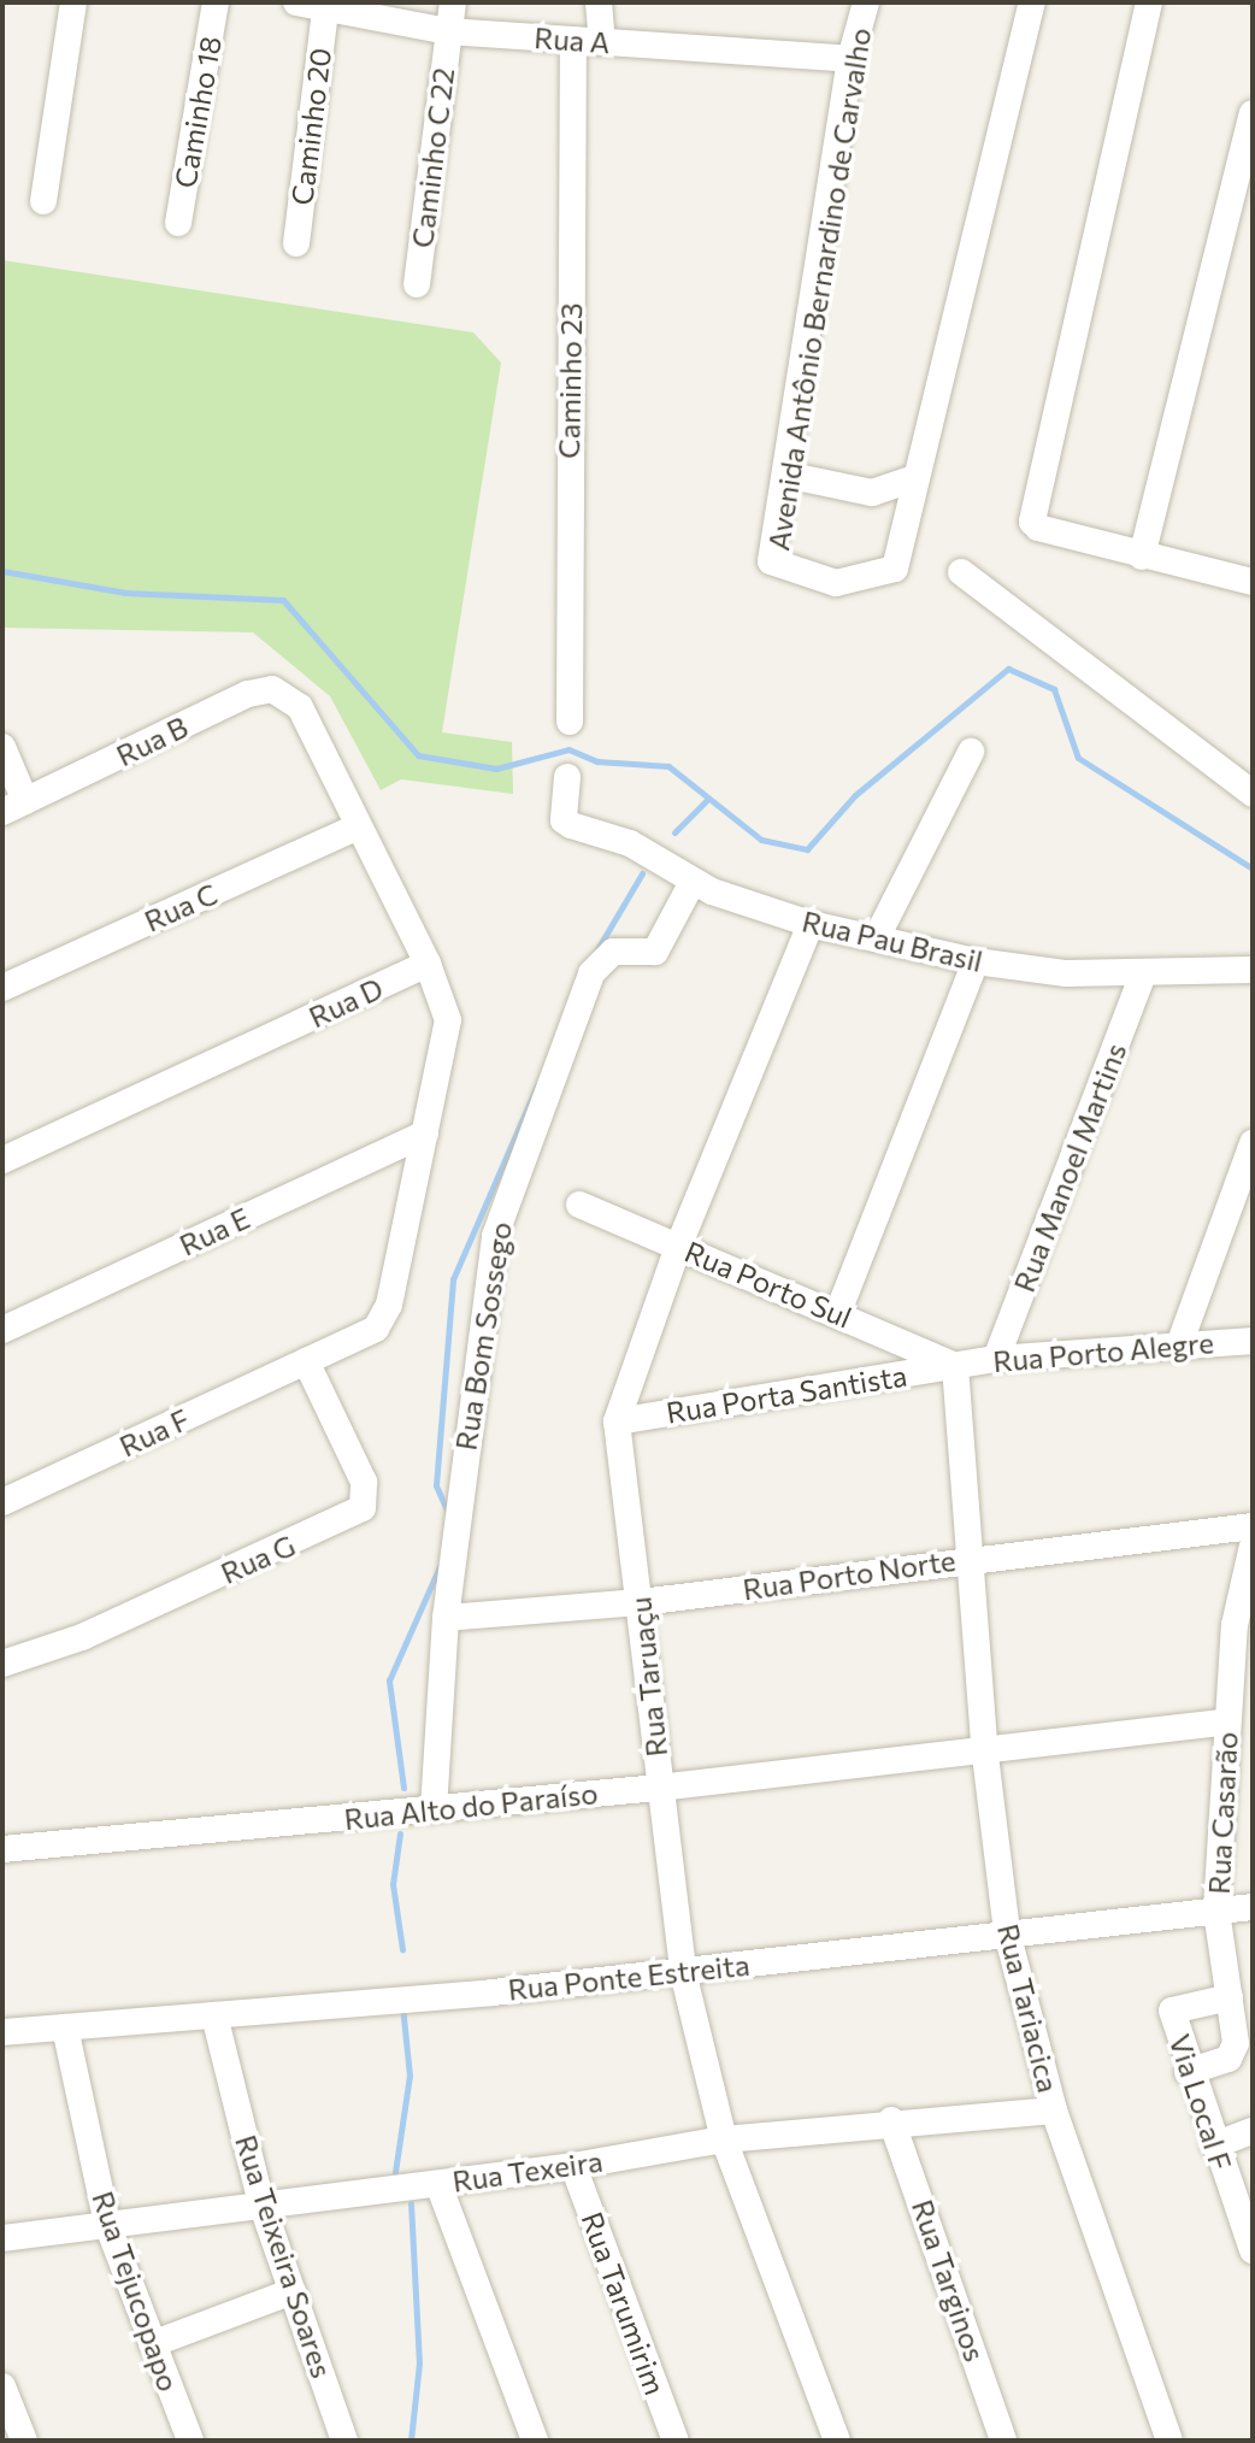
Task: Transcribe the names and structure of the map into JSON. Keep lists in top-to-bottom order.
{
  "streets": {
    "street": [
      "Rua A",
      "Caminho 18",
      "Caminho 20",
      "Caminho C 22",
      "Avenida Antônio Bernardino de Carvalho",
      "Caminho 23",
      "Rua B",
      "Rua C",
      "Rua Pau Brasil",
      "Rua D",
      "Rua Manoel Martins",
      "Rua E",
      "Rua Porto Sul",
      "Rua Bom Sossego",
      "Rua Porto Alegre",
      "Rua Porta Santista",
      "Rua F",
      "Rua G",
      "Rua Porto Norte",
      "Rua Taruaçu",
      "Rua Alto do Paraíso",
      "Rua Casarão",
      "Rua Ponte Estreita",
      "Rua Tariacica",
      "Via Local F",
      "Rua Texeira",
      "Rua Teixeira Soares",
      "Rua Targinos",
      "Rua Tejucopapo",
      "Rua Tarumirim"
    ]
  },
  "crossings": [
    ["Rua A", "Caminho 20"],
    ["Rua A", "Caminho C 22"],
    ["Rua A", "Avenida Antônio Bernardino de Carvalho"],
    ["Rua A", "Caminho 23"],
    ["Rua B", "Rua C"],
    ["Rua Pau Brasil", "Rua Manoel Martins"],
    ["Rua Pau Brasil", "Rua Bom Sossego"],
    ["Rua Pau Brasil", "Rua Taruaçu"],
    ["Rua Manoel Martins", "Rua Porto Alegre"],
    ["Rua Porto Sul", "Rua Porto Alegre"],
    ["Rua Porto Sul", "Rua Porta Santista"],
    ["Rua Porto Sul", "Rua Taruaçu"],
    ["Rua Porto Sul", "Rua Tariacica"],
    ["Rua Bom Sossego", "Rua Porto Norte"],
    ["Rua Bom Sossego", "Rua Alto do Paraíso"],
    ["Rua Porto Alegre", "Rua Porta Santista"],
    ["Rua Porto Alegre", "Rua Tariacica"],
    ["Rua Porta Santista", "Rua Taruaçu"],
    ["Rua Porta Santista", "Rua Tariacica"],
    ["Rua F", "Rua G"],
    ["Rua Porto Norte", "Rua Taruaçu"],
    ["Rua Porto Norte", "Rua Tariacica"],
    ["Rua Taruaçu", "Rua Alto do Paraíso"],
    ["Rua Taruaçu", "Rua Ponte Estreita"],
    ["Rua Taruaçu", "Rua Texeira"],
    ["Rua Alto do Paraíso", "Rua Casarão"],
    ["Rua Alto do Paraíso", "Rua Tariacica"],
    ["Rua Casarão", "Rua Ponte Estreita"],
    ["Rua Casarão", "Via Local F"],
    ["Rua Ponte Estreita", "Rua Tariacica"],
    ["Rua Ponte Estreita", "Rua Teixeira Soares"],
    ["Rua Ponte Estreita", "Rua Tejucopapo"],
    ["Rua Tariacica", "Rua Texeira"],
    ["Rua Texeira", "Rua Teixeira Soares"],
    ["Rua Texeira", "Rua Targinos"],
    ["Rua Texeira", "Rua Tejucopapo"],
    ["Rua Texeira", "Rua Tarumirim"]
  ]
}
